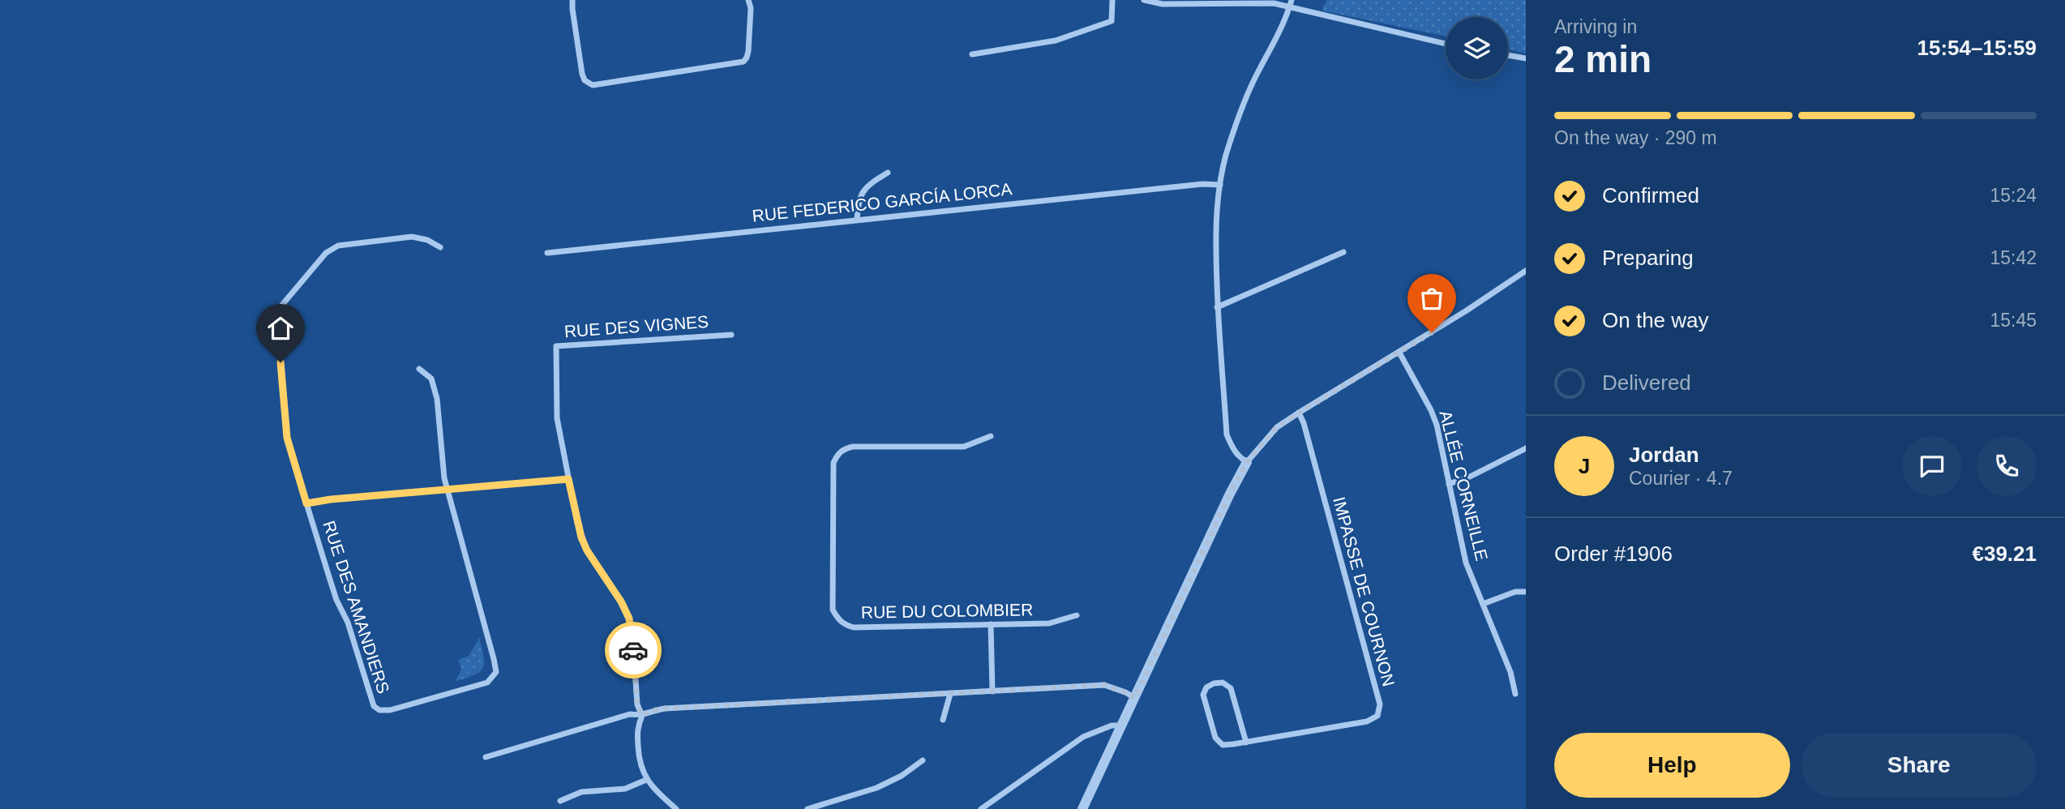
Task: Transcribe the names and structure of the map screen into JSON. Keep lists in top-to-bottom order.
{
  "streets": {
    "street": [
      "RUE FEDERICO GARCÍA LORCA",
      "RUE DES VIGNES",
      "ALLÉE CORNEILLE",
      "IMPASSE DE COURNON",
      "RUE DES AMANDIERS",
      "RUE DU COLOMBIER"
    ]
  },
  "page": {
    "heading": ["2 min", "Arriving in", "15:54–15:59"],
    "panel": [
      "Jordan",
      "Courier · 4.7",
      "Order #1906",
      "€39.21"
    ],
    "bar": "On the way · 290 m",
    "list": [
      ["Confirmed", "15:24"],
      ["Preparing", "15:42"],
      ["On the way", "15:45"],
      "Delivered"
    ],
    "round": "J",
    "buttons": ["Help", "Share"]
  }
}
